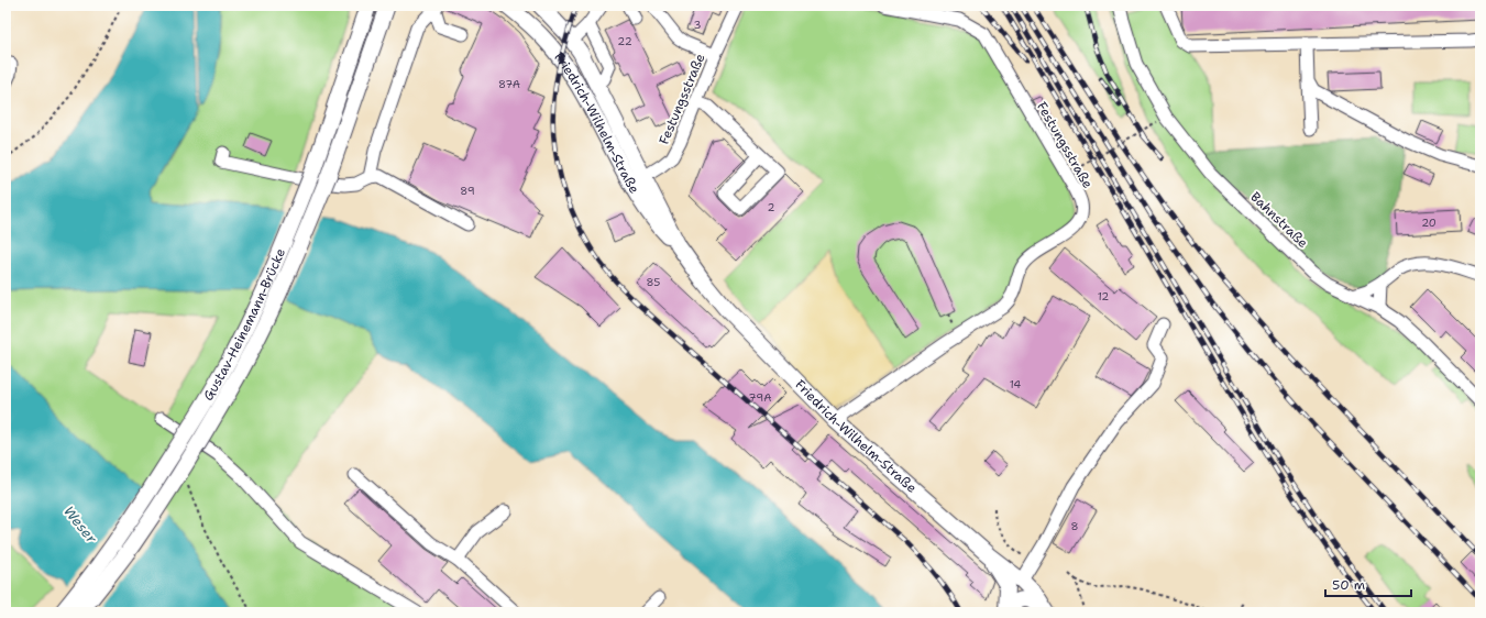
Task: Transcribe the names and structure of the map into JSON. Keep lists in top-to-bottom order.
{
  "streets": {
    "main road": ["Friedrich-Wilhelm-Straße", "Gustav-Heinemann-Brücke"],
    "street": ["Festungsstraße", "Bahnstraße"]
  },
  "crossings": [
    ["Festungsstraße", "Friedrich-Wilhelm-Straße"]
  ],
  "water": ["Weser"],
  "house_numbers": [
    "3",
    "22",
    "87A",
    "89",
    "2",
    "20",
    "85",
    "12",
    "14",
    "79A",
    "8"
  ],
  "scale_bar": "50 m"
}
